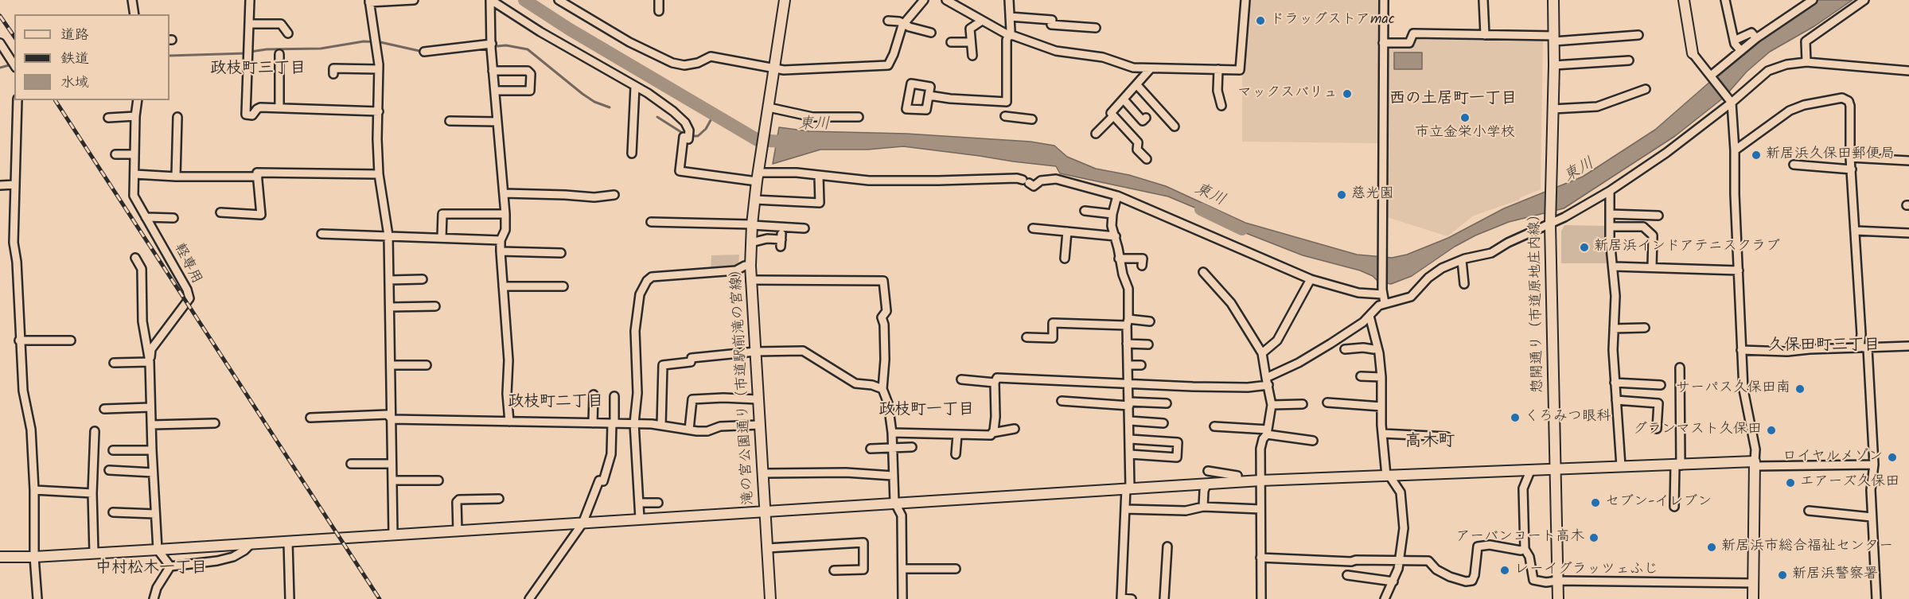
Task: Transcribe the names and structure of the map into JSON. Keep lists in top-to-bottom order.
{
  "streets": {
    "street": ["軽専用", "惣開通り（市道原地庄内線）", "滝の宮公園通り（市道駅前滝の宮線）"]
  },
  "districts": [
    "政枝町三丁目",
    "西の土居町一丁目",
    "久保田町三丁目",
    "政枝町二丁目",
    "政枝町一丁目",
    "高木町",
    "中村松木一丁目"
  ],
  "water": ["東川"],
  "places": [
    "ドラッグストアmac",
    "マックスバリュ",
    "市立金栄小学校",
    "新居浜久保田郵便局",
    "慈光園",
    "新居浜インドアテニスクラブ",
    "サーパス久保田南",
    "くろみつ眼科",
    "グランマスト久保田",
    "ロイヤルメゾン",
    "エアーズ久保田",
    "セブン-イレブン",
    "アーバンコート高木",
    "新居浜市総合福祉センター",
    "レーイグラッツェふじ",
    "新居浜警察署"
  ],
  "legend": ["道路", "鉄道", "水域"]
}
